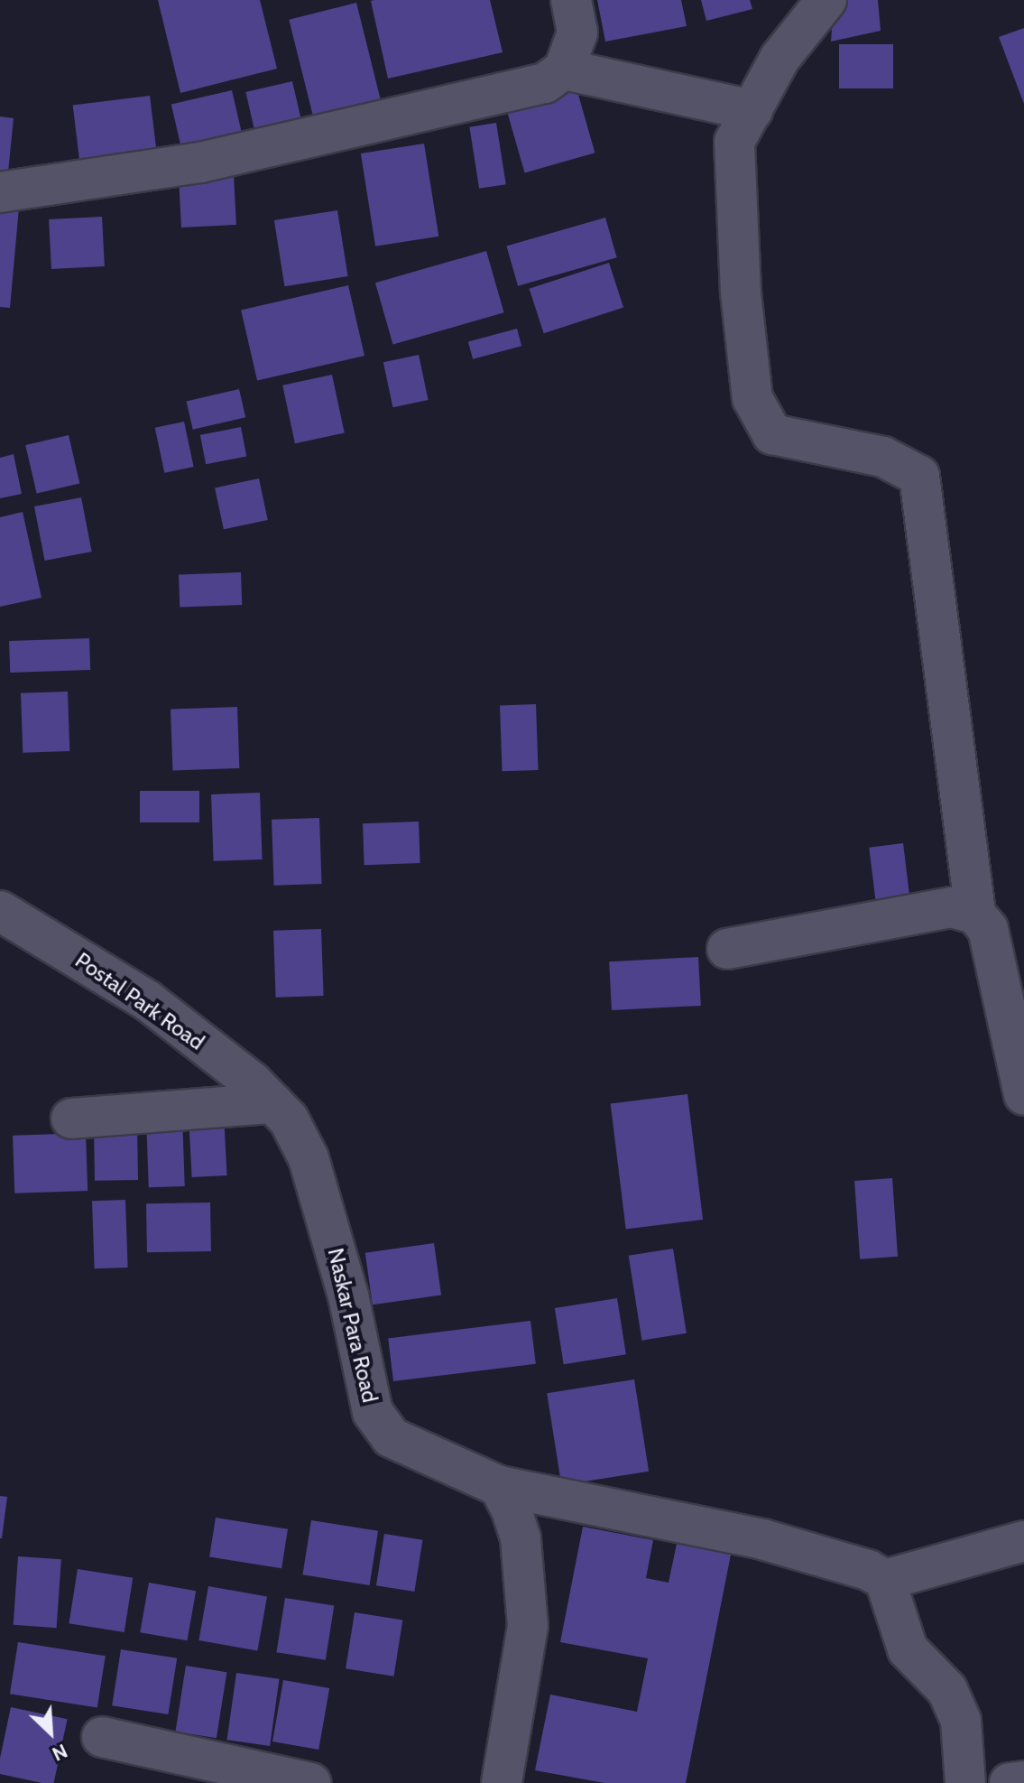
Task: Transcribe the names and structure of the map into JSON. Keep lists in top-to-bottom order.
{
  "streets": {
    "street": ["Postal Park Road", "Naskar Para Road"]
  },
  "crossings": [
    ["Postal Park Road", "Naskar Para Road"]
  ],
  "north": "bottom right"
}
